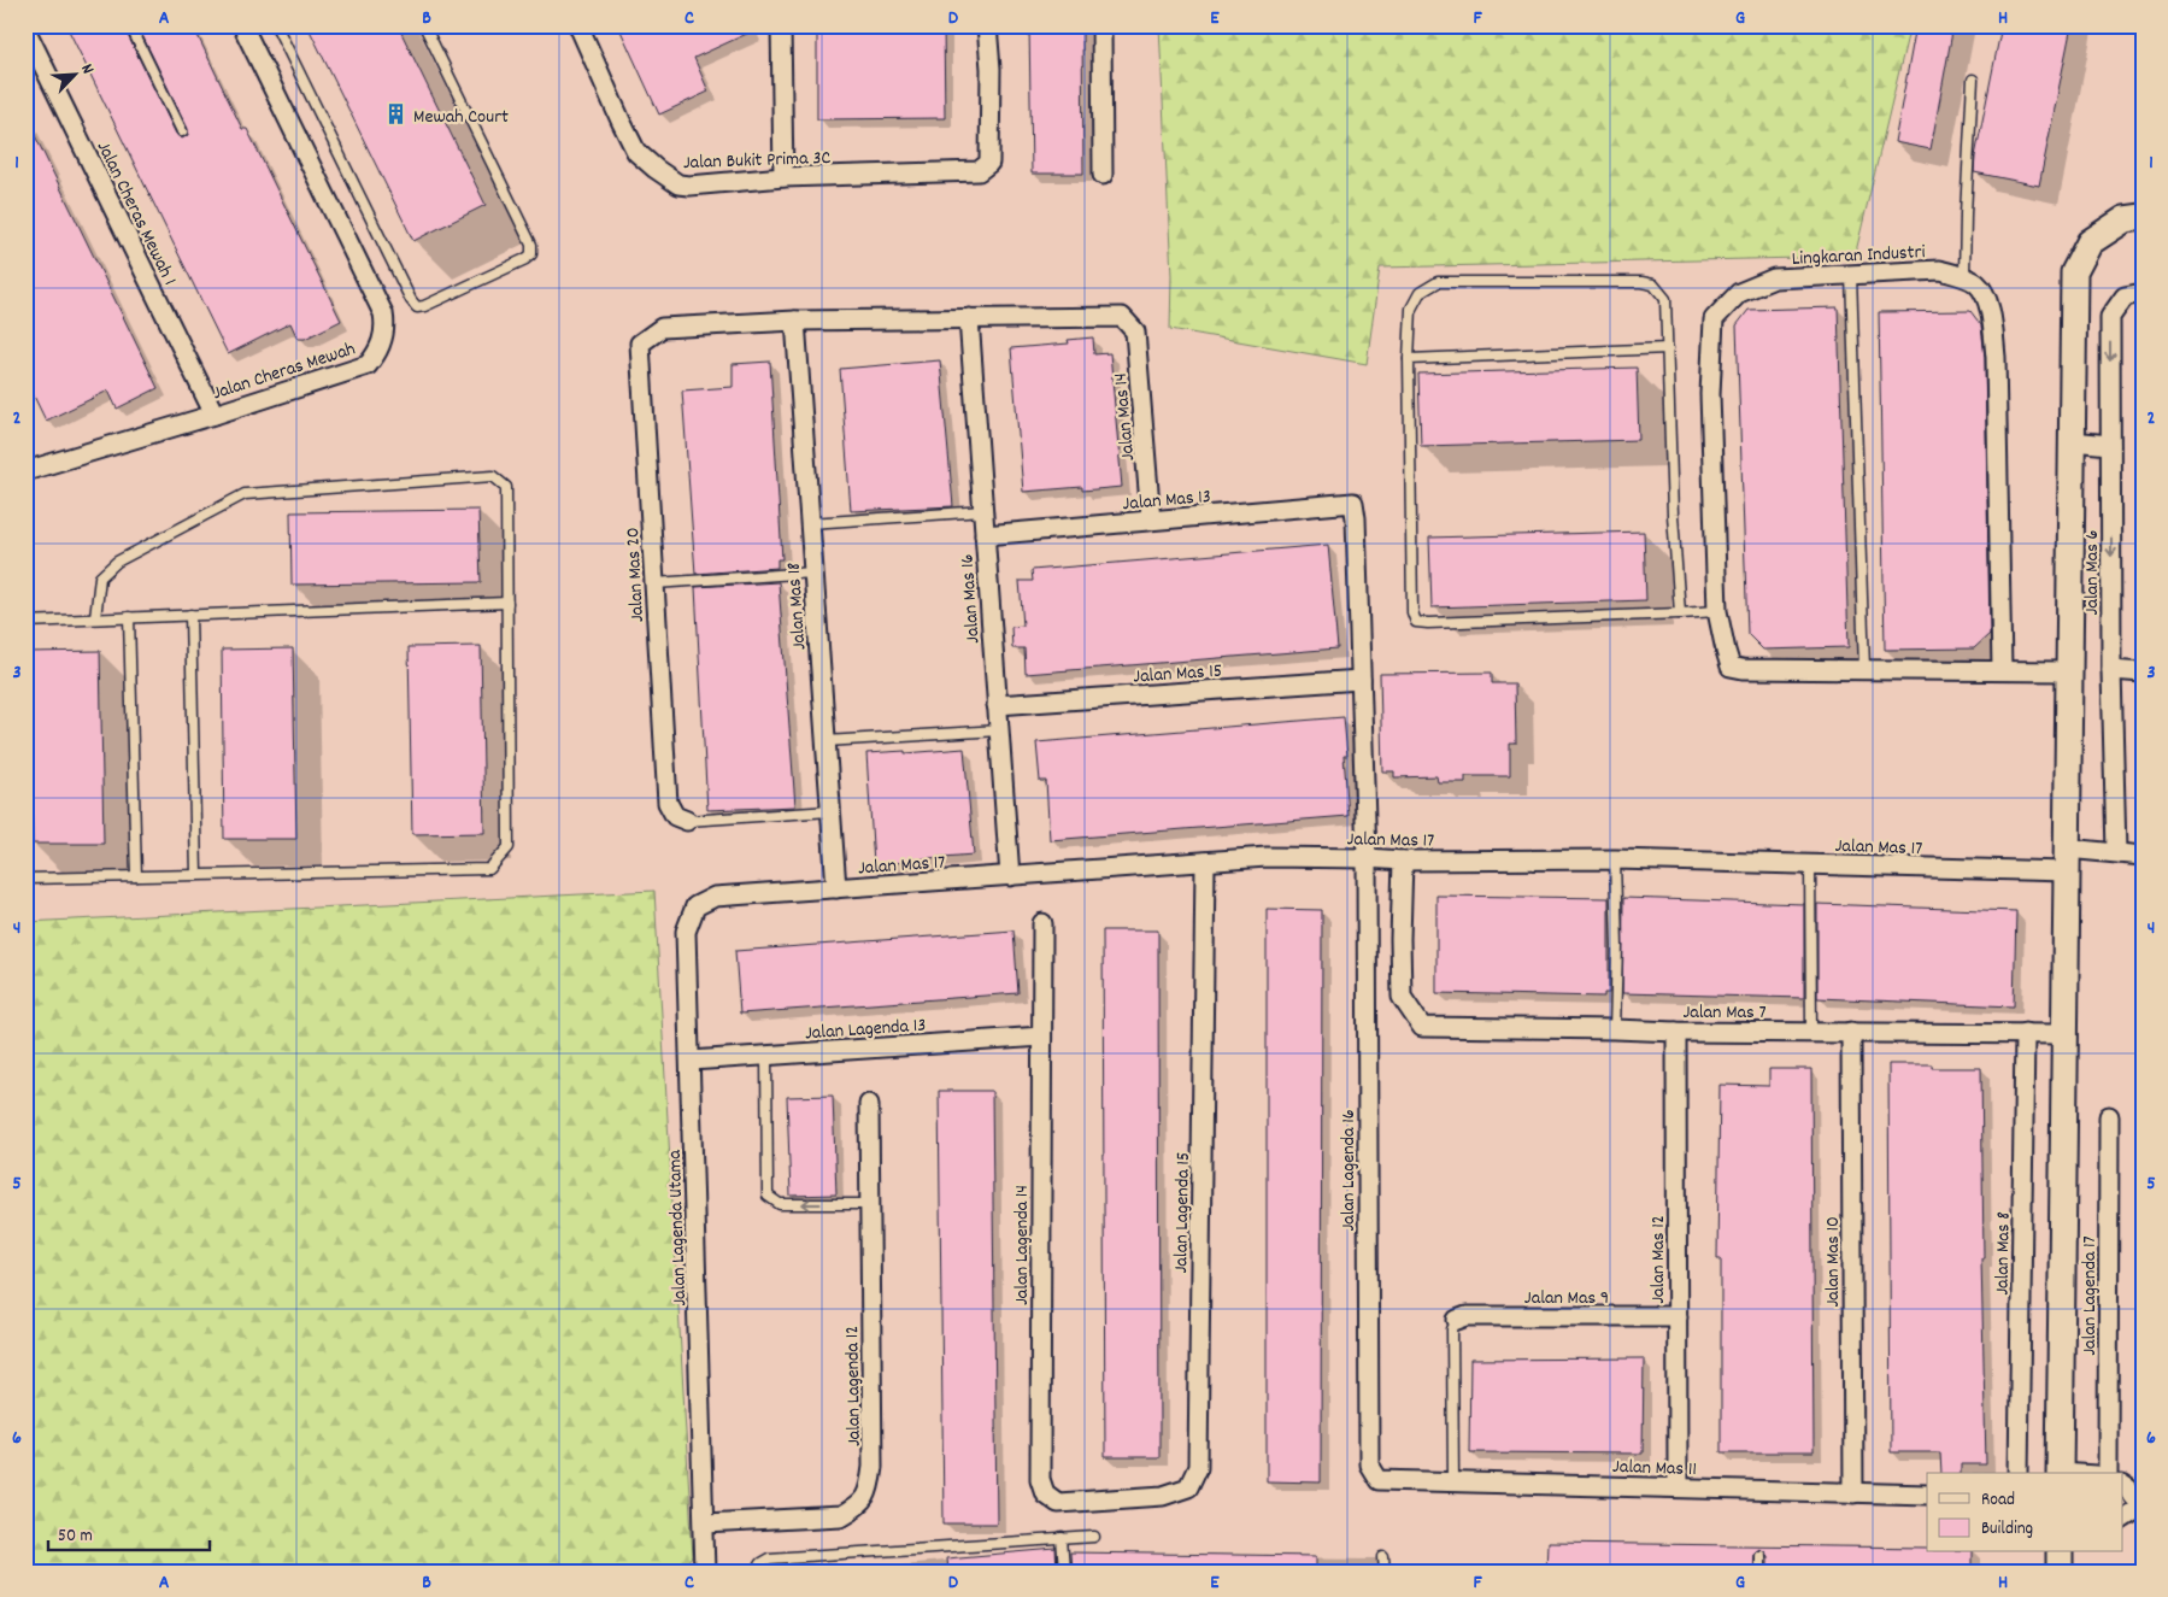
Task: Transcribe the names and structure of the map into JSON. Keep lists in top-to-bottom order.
{
  "streets": {
    "street": [
      "Jalan Bukit Prima 3C",
      "Jalan Cheras Mewah 1",
      "Lingkaran Industri",
      "Jalan Cheras Mewah",
      "Jalan Mas 14",
      "Jalan Mas 13",
      "Jalan Mas 6",
      "Jalan Mas 20",
      "Jalan Mas 16",
      "Jalan Mas 18",
      "Jalan Mas 15",
      "Jalan Mas 17",
      "Jalan Mas 7",
      "Jalan Lagenda 13",
      "Jalan Lagenda 16",
      "Jalan Lagenda 15",
      "Jalan Lagenda Utama",
      "Jalan Lagenda 14",
      "Jalan Mas 8",
      "Jalan Mas 12",
      "Jalan Mas 10",
      "Jalan Mas 9",
      "Jalan Lagenda 17",
      "Jalan Lagenda 12",
      "Jalan Mas 11"
    ]
  },
  "crossings": [
    ["Jalan Cheras Mewah 1", "Jalan Cheras Mewah"],
    ["Jalan Mas 14", "Jalan Mas 13"],
    ["Jalan Mas 14", "Jalan Mas 16"],
    ["Jalan Mas 13", "Jalan Mas 16"],
    ["Jalan Mas 13", "Jalan Lagenda 16"],
    ["Jalan Mas 6", "Jalan Mas 17"],
    ["Jalan Mas 20", "Jalan Mas 18"],
    ["Jalan Mas 16", "Jalan Mas 15"],
    ["Jalan Mas 16", "Jalan Mas 17"],
    ["Jalan Mas 18", "Jalan Mas 17"],
    ["Jalan Mas 15", "Jalan Lagenda 16"],
    ["Jalan Mas 17", "Jalan Mas 7"],
    ["Jalan Mas 17", "Jalan Lagenda 16"],
    ["Jalan Mas 17", "Jalan Lagenda 15"],
    ["Jalan Mas 17", "Jalan Lagenda Utama"],
    ["Jalan Mas 7", "Jalan Mas 8"],
    ["Jalan Mas 7", "Jalan Mas 12"],
    ["Jalan Mas 7", "Jalan Mas 10"],
    ["Jalan Lagenda 13", "Jalan Lagenda Utama"],
    ["Jalan Lagenda 13", "Jalan Lagenda 14"],
    ["Jalan Lagenda 16", "Jalan Mas 11"],
    ["Jalan Lagenda 15", "Jalan Lagenda 14"],
    ["Jalan Lagenda Utama", "Jalan Lagenda 12"],
    ["Jalan Mas 12", "Jalan Mas 9"],
    ["Jalan Mas 12", "Jalan Mas 11"],
    ["Jalan Mas 10", "Jalan Mas 11"]
  ],
  "places": {
    "building": ["Mewah Court"]
  },
  "legend": ["Road", "Building"],
  "scale_bar": "50 m",
  "north": "top right",
  "grid": {
    "columns": [
      "A",
      "B",
      "C",
      "D",
      "E",
      "F",
      "G",
      "H"
    ],
    "rows": [
      "1",
      "2",
      "3",
      "4",
      "5",
      "6"
    ]
  }
}
